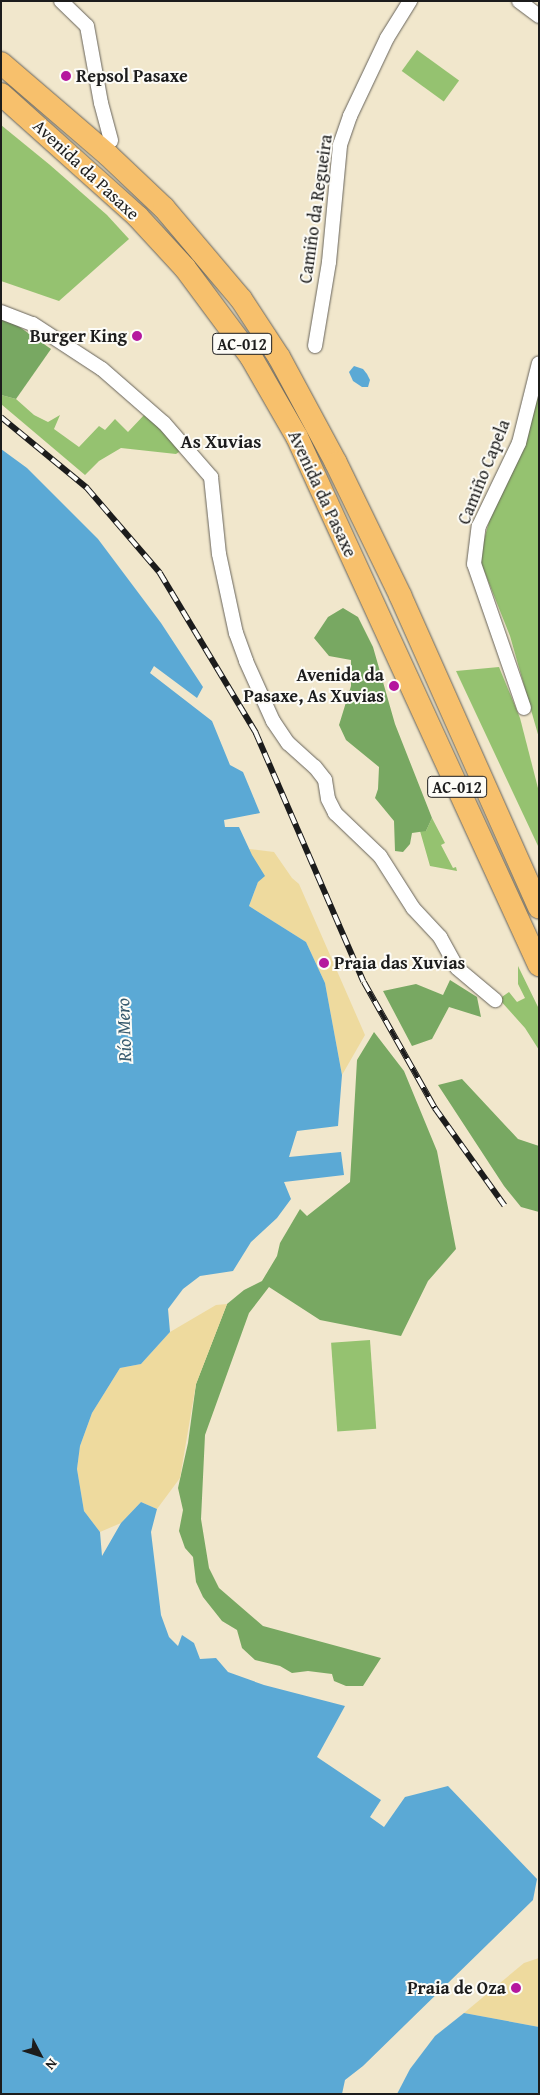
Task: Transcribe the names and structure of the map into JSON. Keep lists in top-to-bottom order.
{
  "streets": {
    "main road": ["Avenida da Pasaxe", "AC-012"],
    "street": ["Camiño da Regueira", "Camiño Capela"]
  },
  "districts": ["As Xuvias"],
  "water": ["Río Mero"],
  "places": [
    "Repsol Pasaxe",
    "Burger King",
    "Avenida da Pasaxe, As Xuvias",
    "Praia das Xuvias",
    "Praia de Oza"
  ],
  "north": "bottom right"
}
